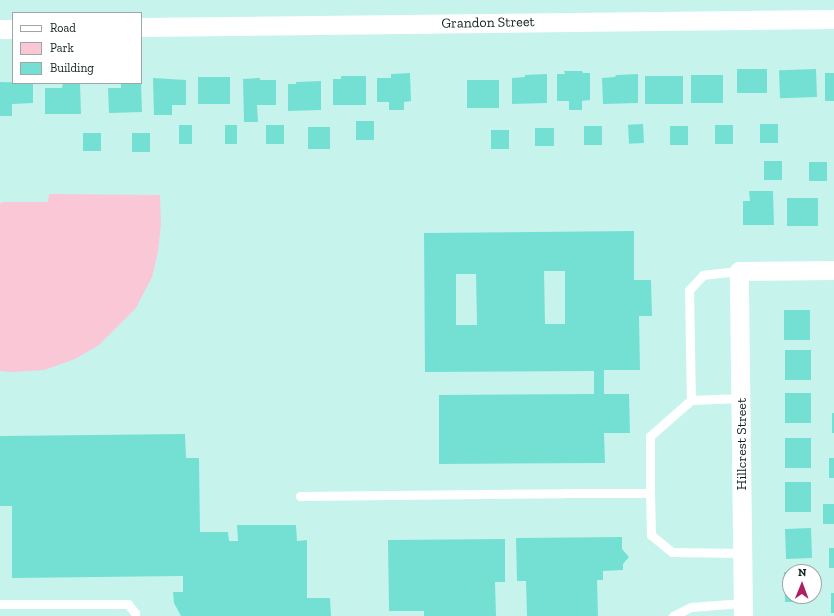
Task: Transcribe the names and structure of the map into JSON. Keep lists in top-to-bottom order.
{
  "streets": {
    "street": ["Grandon Street", "Hillcrest Street"]
  },
  "legend": ["Road", "Park", "Building"],
  "north": "top"
}
